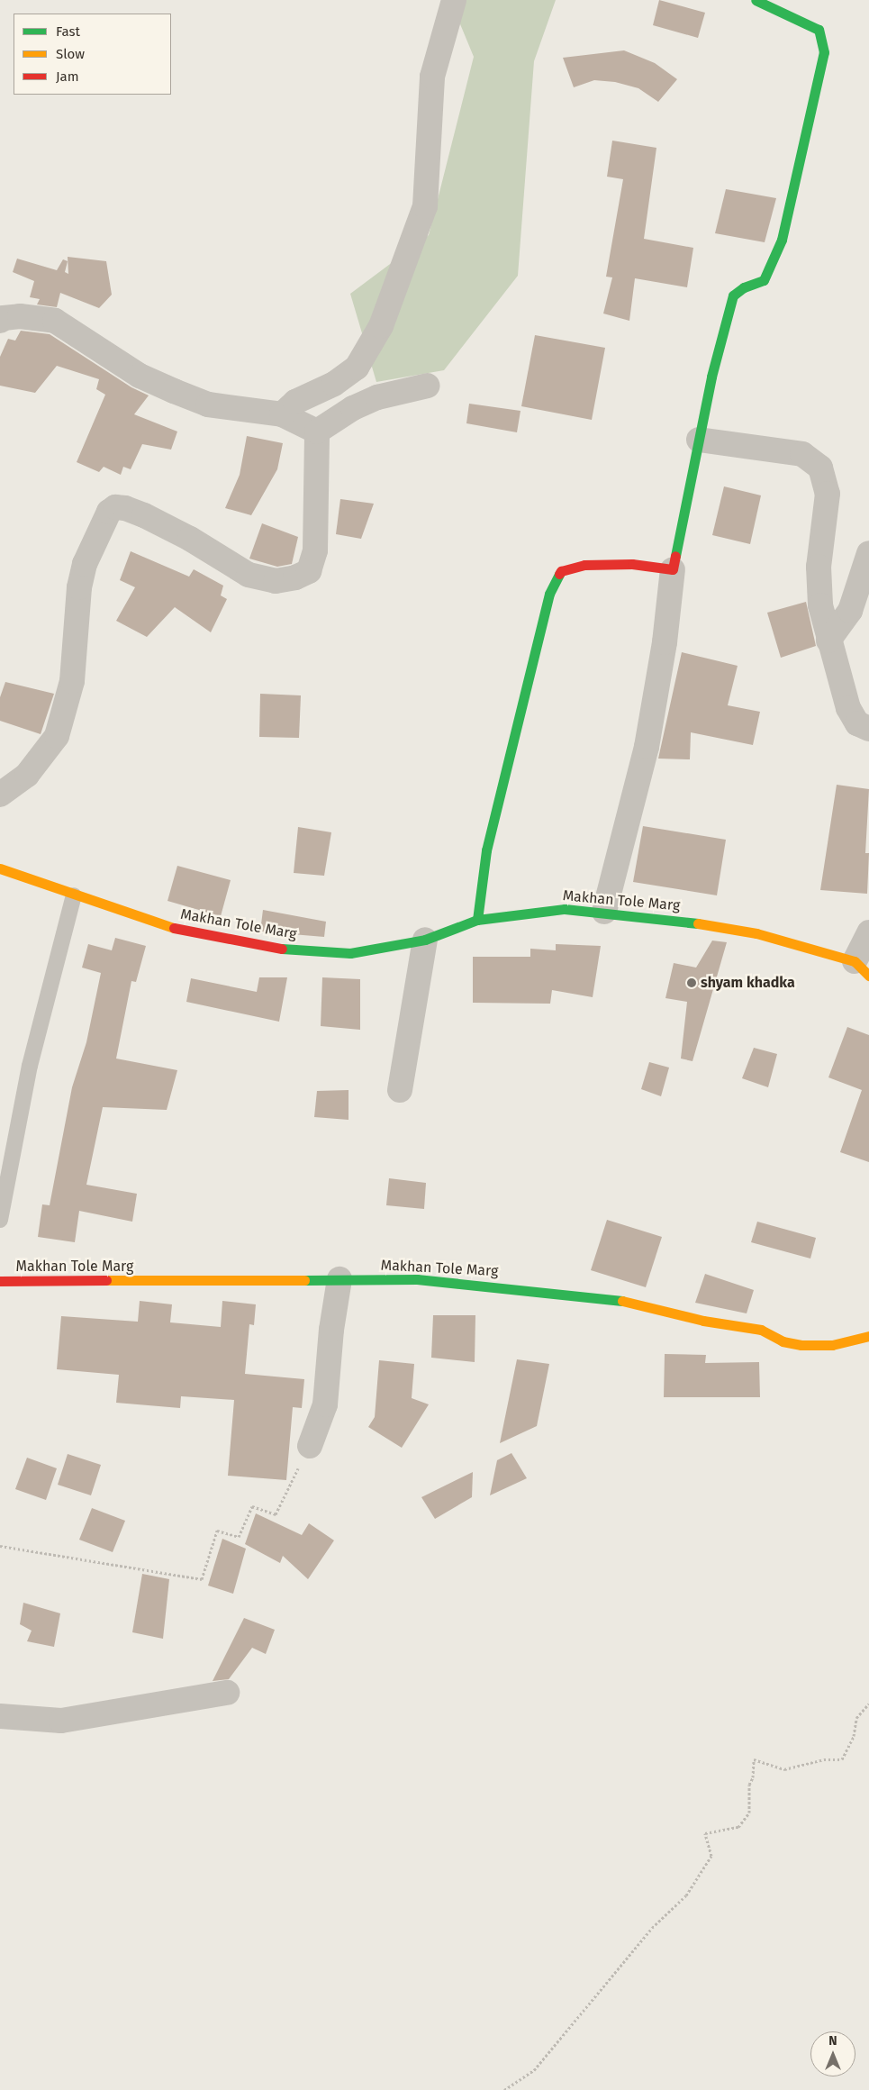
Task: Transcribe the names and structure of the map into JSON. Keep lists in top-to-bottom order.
{
  "streets": {
    "street": ["Makhan Tole Marg"]
  },
  "places": ["shyam khadka"],
  "legend": ["Fast", "Slow", "Jam"],
  "north": "top"
}
